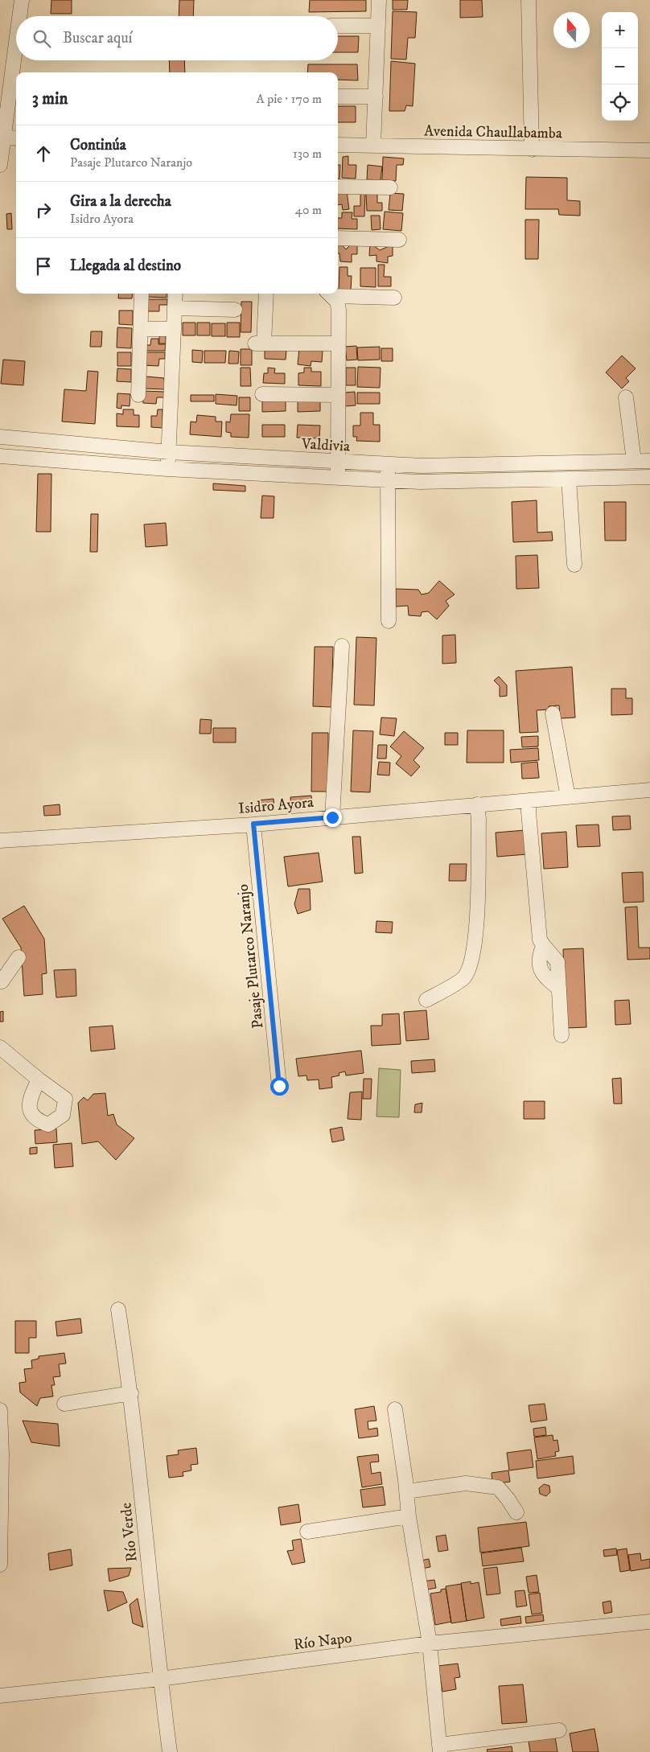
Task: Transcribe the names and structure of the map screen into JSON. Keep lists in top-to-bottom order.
{
  "streets": {
    "street": [
      "Avenida Chaullabamba",
      "Valdivia",
      "Isidro Ayora",
      "Pasaje Plutarco Naranjo",
      "Río Verde",
      "Río Napo"
    ]
  },
  "crossings": [
    ["Isidro Ayora", "Pasaje Plutarco Naranjo"],
    ["Río Verde", "Río Napo"]
  ],
  "north": "top",
  "page": {
    "map_buttons": ["+", "−"],
    "search": "Buscar aquí",
    "heading": ["3 min", "A pie · 170 m"],
    "list": [
      ["Continúa", "Pasaje Plutarco Naranjo", "130 m"],
      ["Gira a la derecha", "Isidro Ayora", "40 m"],
      "Llegada al destino"
    ]
  }
}
